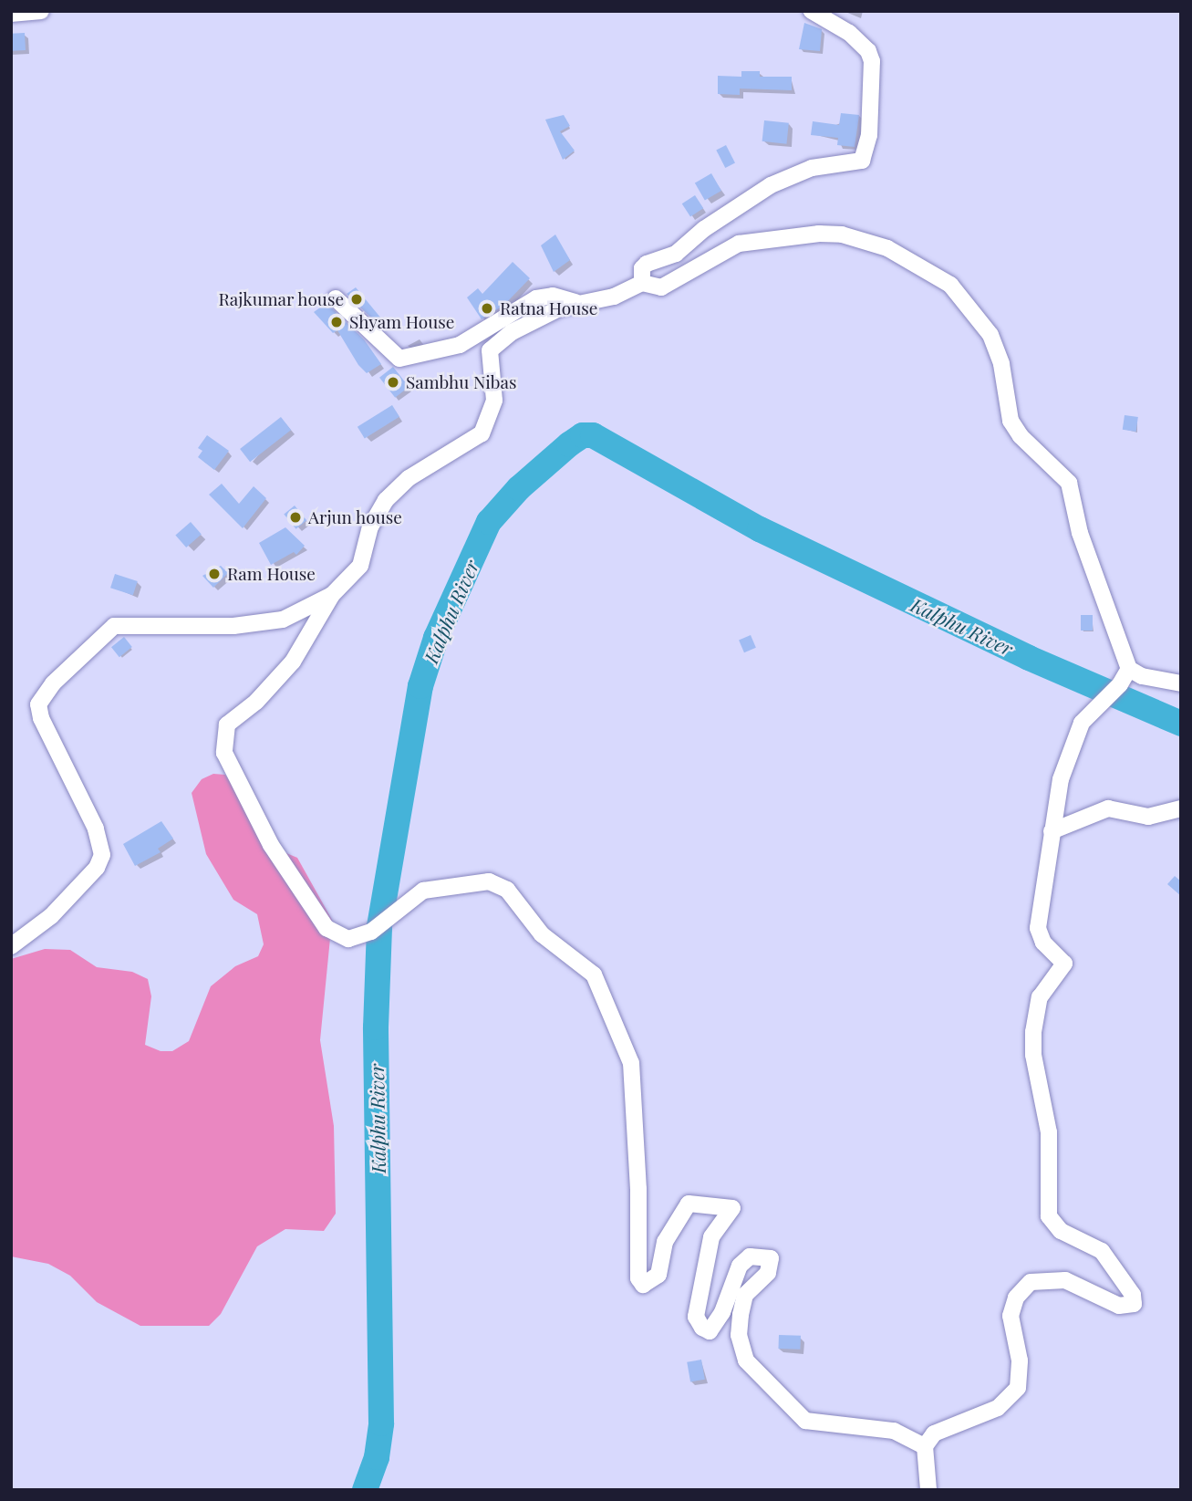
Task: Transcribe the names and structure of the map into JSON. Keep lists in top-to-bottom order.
{
  "water": ["Kalphu River"],
  "places": [
    "Rajkumar house",
    "Ratna House",
    "Shyam House",
    "Sambhu Nibas",
    "Arjun house",
    "Ram House"
  ]
}
